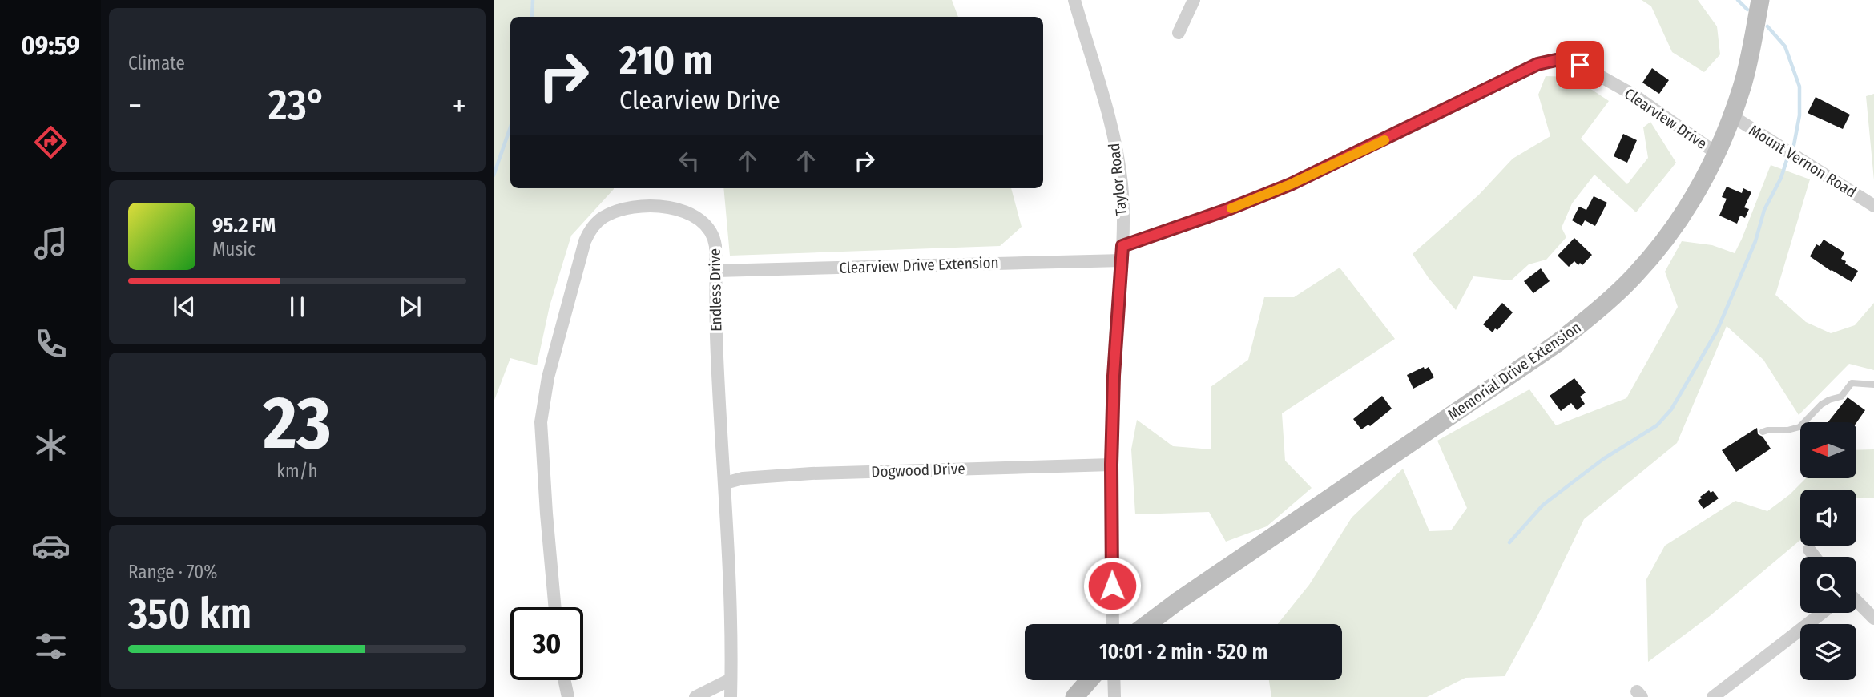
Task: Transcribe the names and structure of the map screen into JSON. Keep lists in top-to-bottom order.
{
  "streets": {
    "street": [
      "Clearview Drive",
      "Mount Vernon Road",
      "Taylor Road",
      "Clearview Drive Extension",
      "Endless Drive",
      "Memorial Drive Extension",
      "Dogwood Drive"
    ]
  },
  "crossings": [
    ["Clearview Drive", "Taylor Road"],
    ["Clearview Drive", "Memorial Drive Extension"],
    ["Mount Vernon Road", "Memorial Drive Extension"],
    ["Taylor Road", "Clearview Drive Extension"],
    ["Taylor Road", "Dogwood Drive"],
    ["Clearview Drive Extension", "Endless Drive"],
    ["Endless Drive", "Dogwood Drive"]
  ],
  "north": "left",
  "page": {
    "tabs": "09:59",
    "tile": [
      "Climate",
      ["23", "km/h"],
      ["Range · 70%", "350 km"]
    ],
    "turn": ["210 m", "Clearview Drive"],
    "heat": ["−", "23°", "+"],
    "song": ["95.2 FM", "Music"],
    "limit": "30",
    "trip": "10:01 · 2 min · 520 m"
  }
}
